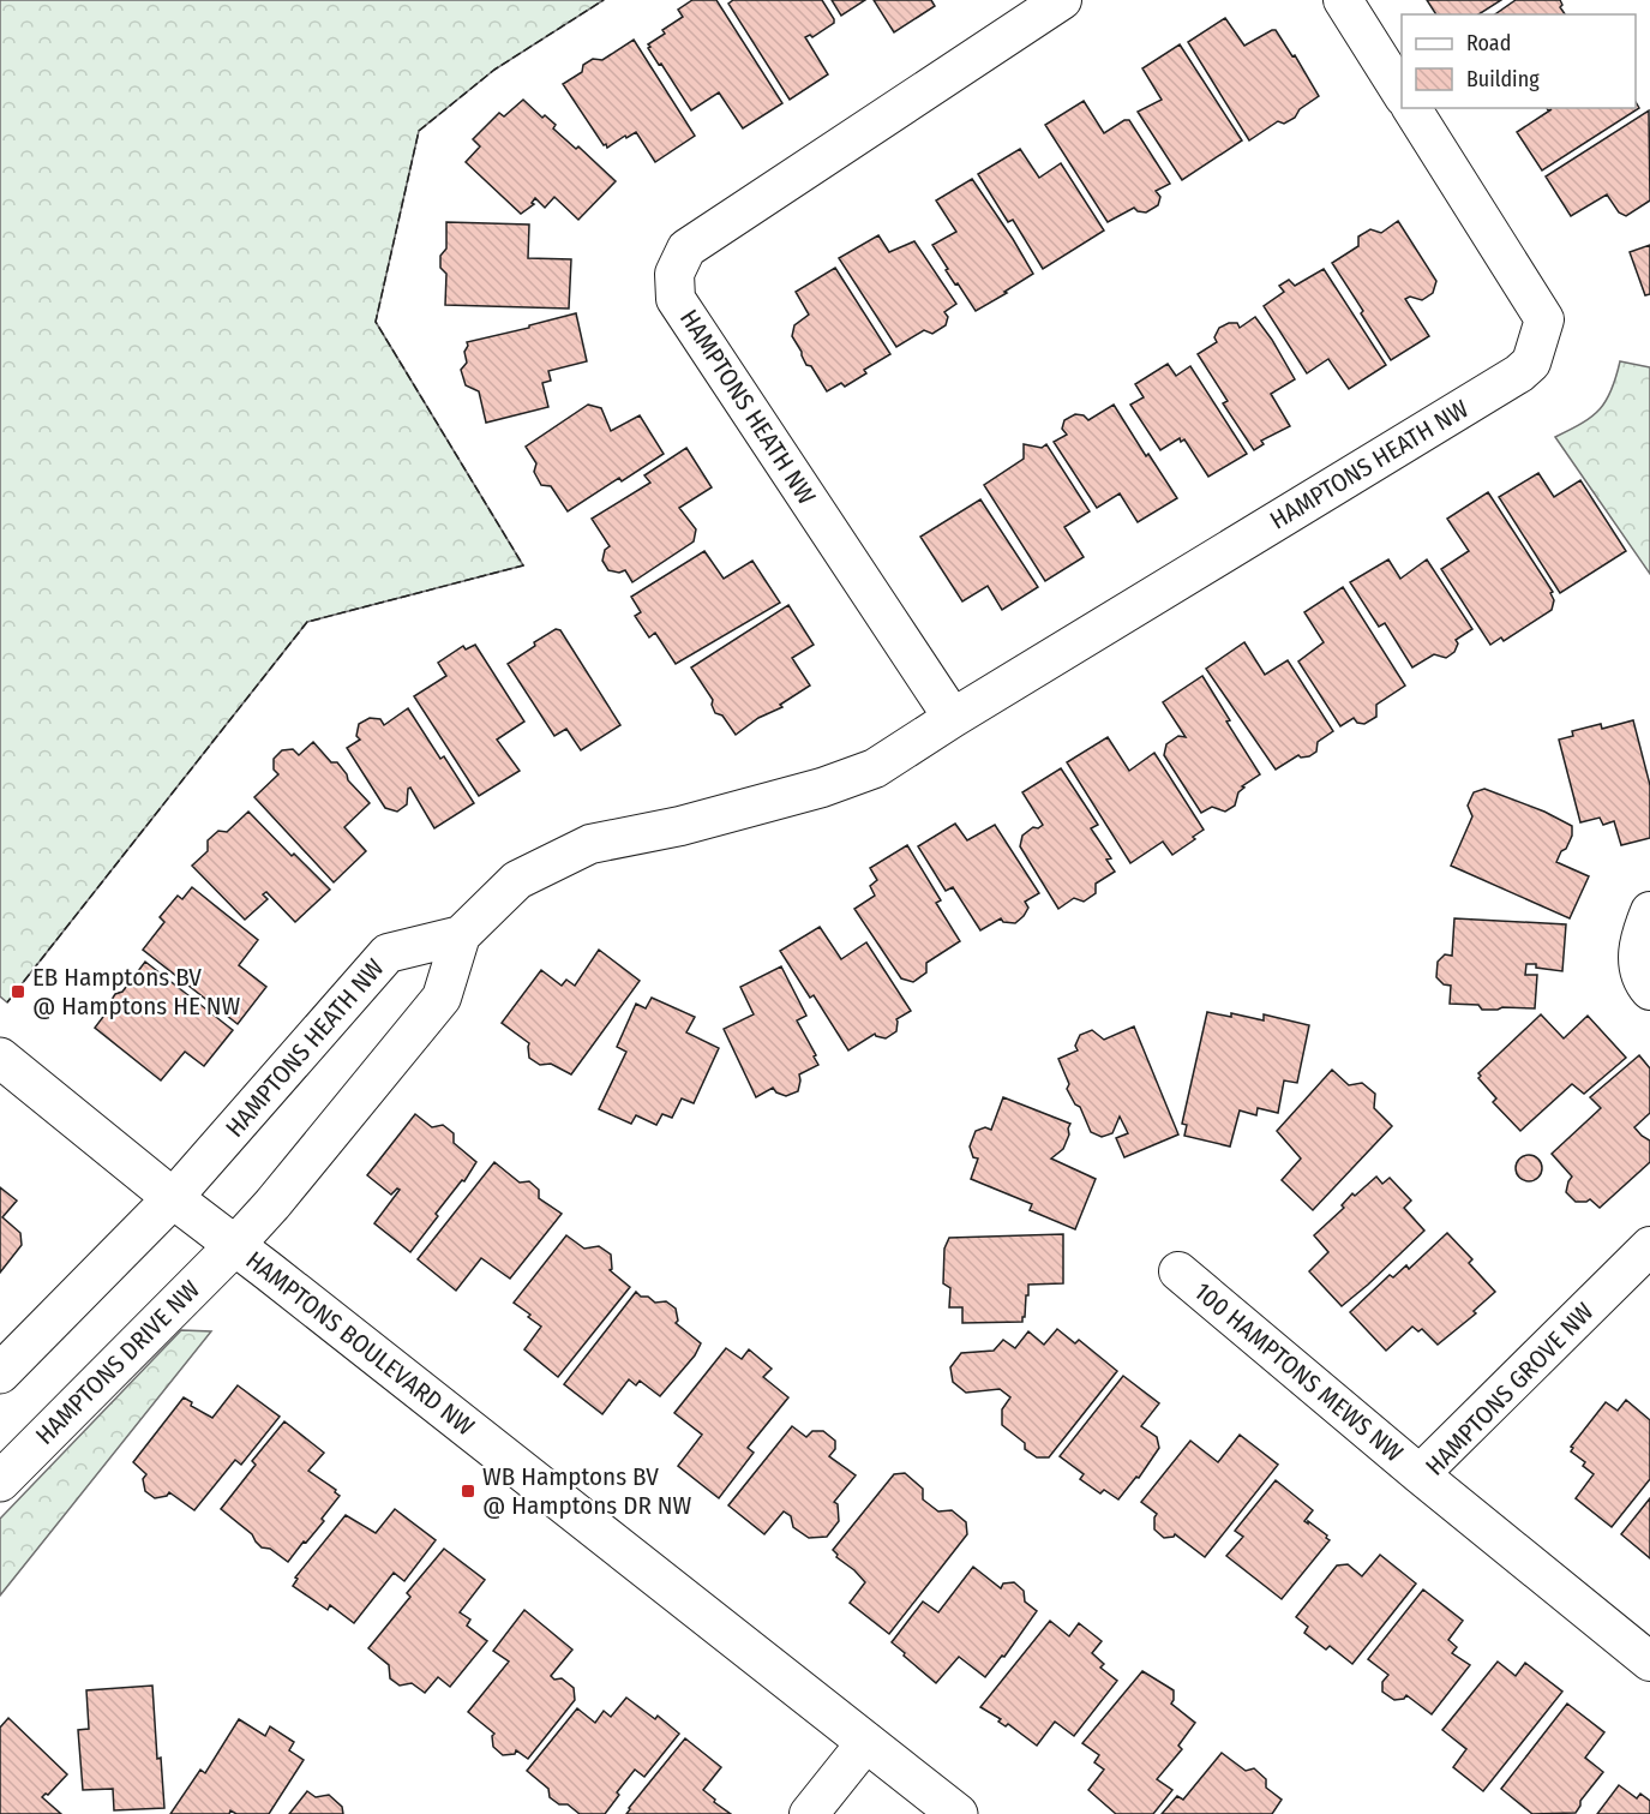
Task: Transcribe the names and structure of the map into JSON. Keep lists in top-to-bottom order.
{
  "streets": {
    "street": [
      "HAMPTONS HEATH NW",
      "HAMPTONS BOULEVARD NW",
      "HAMPTONS DRIVE NW",
      "100 HAMPTONS MEWS NW",
      "HAMPTONS GROVE NW"
    ]
  },
  "crossings": [
    ["HAMPTONS HEATH NW", "HAMPTONS BOULEVARD NW"],
    ["HAMPTONS HEATH NW", "HAMPTONS DRIVE NW"],
    ["HAMPTONS BOULEVARD NW", "HAMPTONS DRIVE NW"],
    ["100 HAMPTONS MEWS NW", "HAMPTONS GROVE NW"]
  ],
  "places": {
    "transit": ["EB Hamptons BV @ Hamptons HE NW", "WB Hamptons BV @ Hamptons DR NW"]
  },
  "legend": ["Road", "Building"]
}
